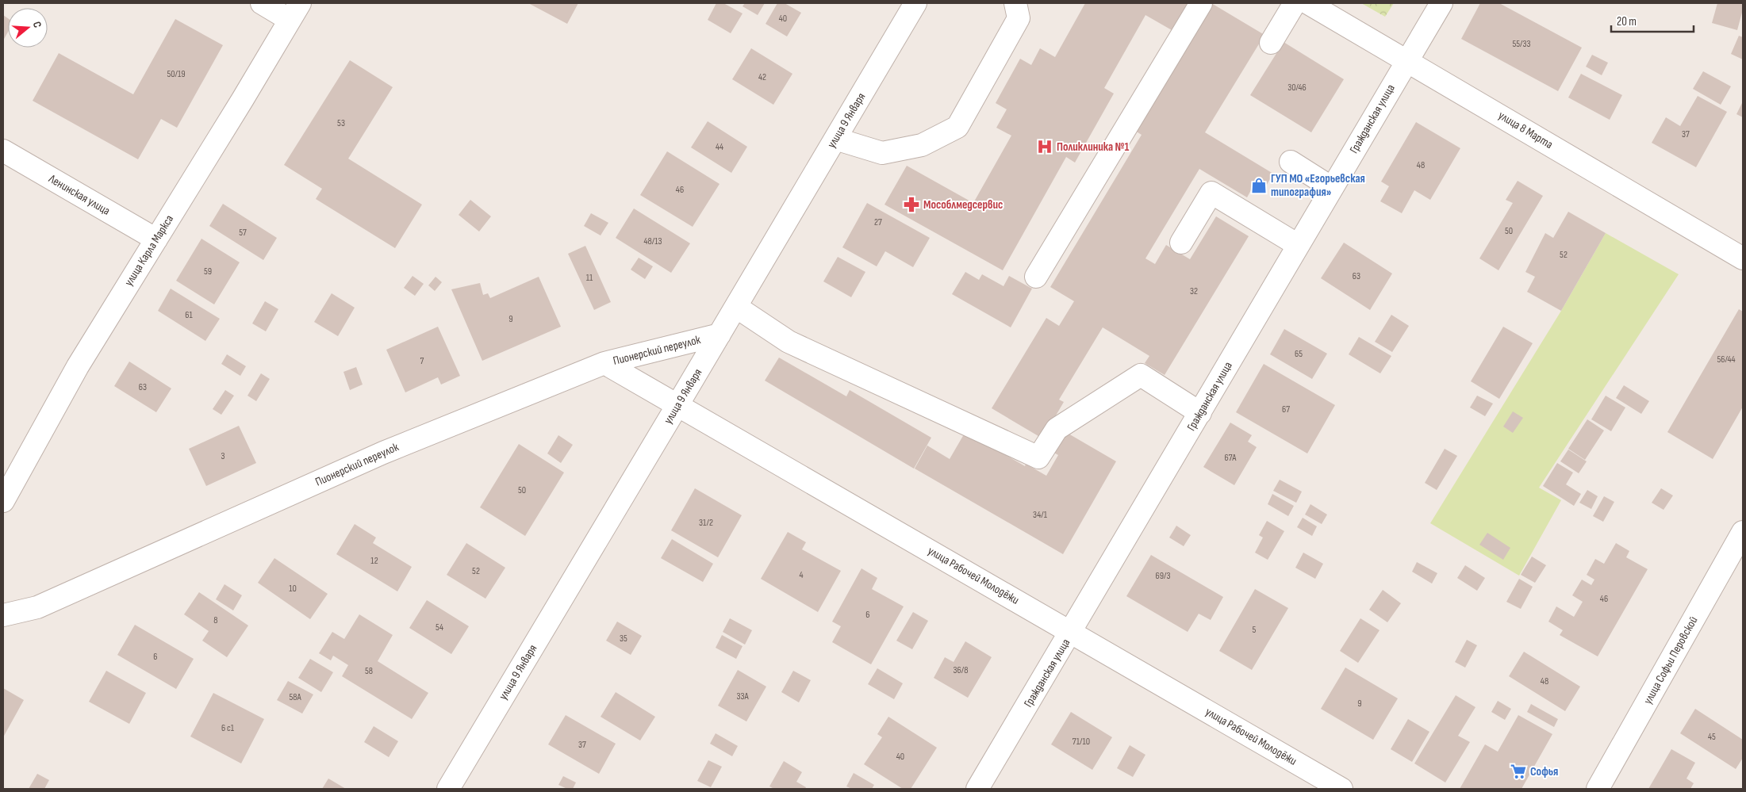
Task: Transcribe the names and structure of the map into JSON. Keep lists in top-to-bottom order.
{
  "streets": {
    "street": [
      "Гражданская улица",
      "улица 9 Января",
      "улица 8 Марта",
      "Ленинская улица",
      "улица Карла Маркса",
      "Пионерский переулок",
      "улица Рабочей Молодёжи",
      "улица Софьи Перовской"
    ]
  },
  "crossings": [
    ["Гражданская улица", "улица 8 Марта"],
    ["Гражданская улица", "улица Рабочей Молодёжи"],
    ["улица 9 Января", "Пионерский переулок"],
    ["улица 9 Января", "улица Рабочей Молодёжи"],
    ["Ленинская улица", "улица Карла Маркса"],
    ["Пионерский переулок", "улица Рабочей Молодёжи"]
  ],
  "places": {
    "hospital": ["Поликлиника №1"],
    "shop": ["ГУП МО «Егорьевская типография»"],
    "pharmacy": ["Мособлмедсервис"],
    "supermarket": ["Софья"]
  },
  "house_numbers": [
    "40",
    "55/33",
    "50/19",
    "42",
    "30/46",
    "53",
    "37",
    "44",
    "48",
    "46",
    "27",
    "50",
    "57",
    "48/13",
    "52",
    "59",
    "63",
    "11",
    "32",
    "61",
    "9",
    "65",
    "56/44",
    "7",
    "63",
    "67",
    "3",
    "67А",
    "50",
    "34/1",
    "31/2",
    "12",
    "52",
    "4",
    "69/3",
    "10",
    "46",
    "6",
    "8",
    "54",
    "5",
    "35",
    "6",
    "36/8",
    "58",
    "48",
    "33А",
    "58А",
    "9",
    "6 с1",
    "45",
    "71/10",
    "37",
    "40"
  ],
  "scale_bar": "20 m",
  "north": "right"
}
